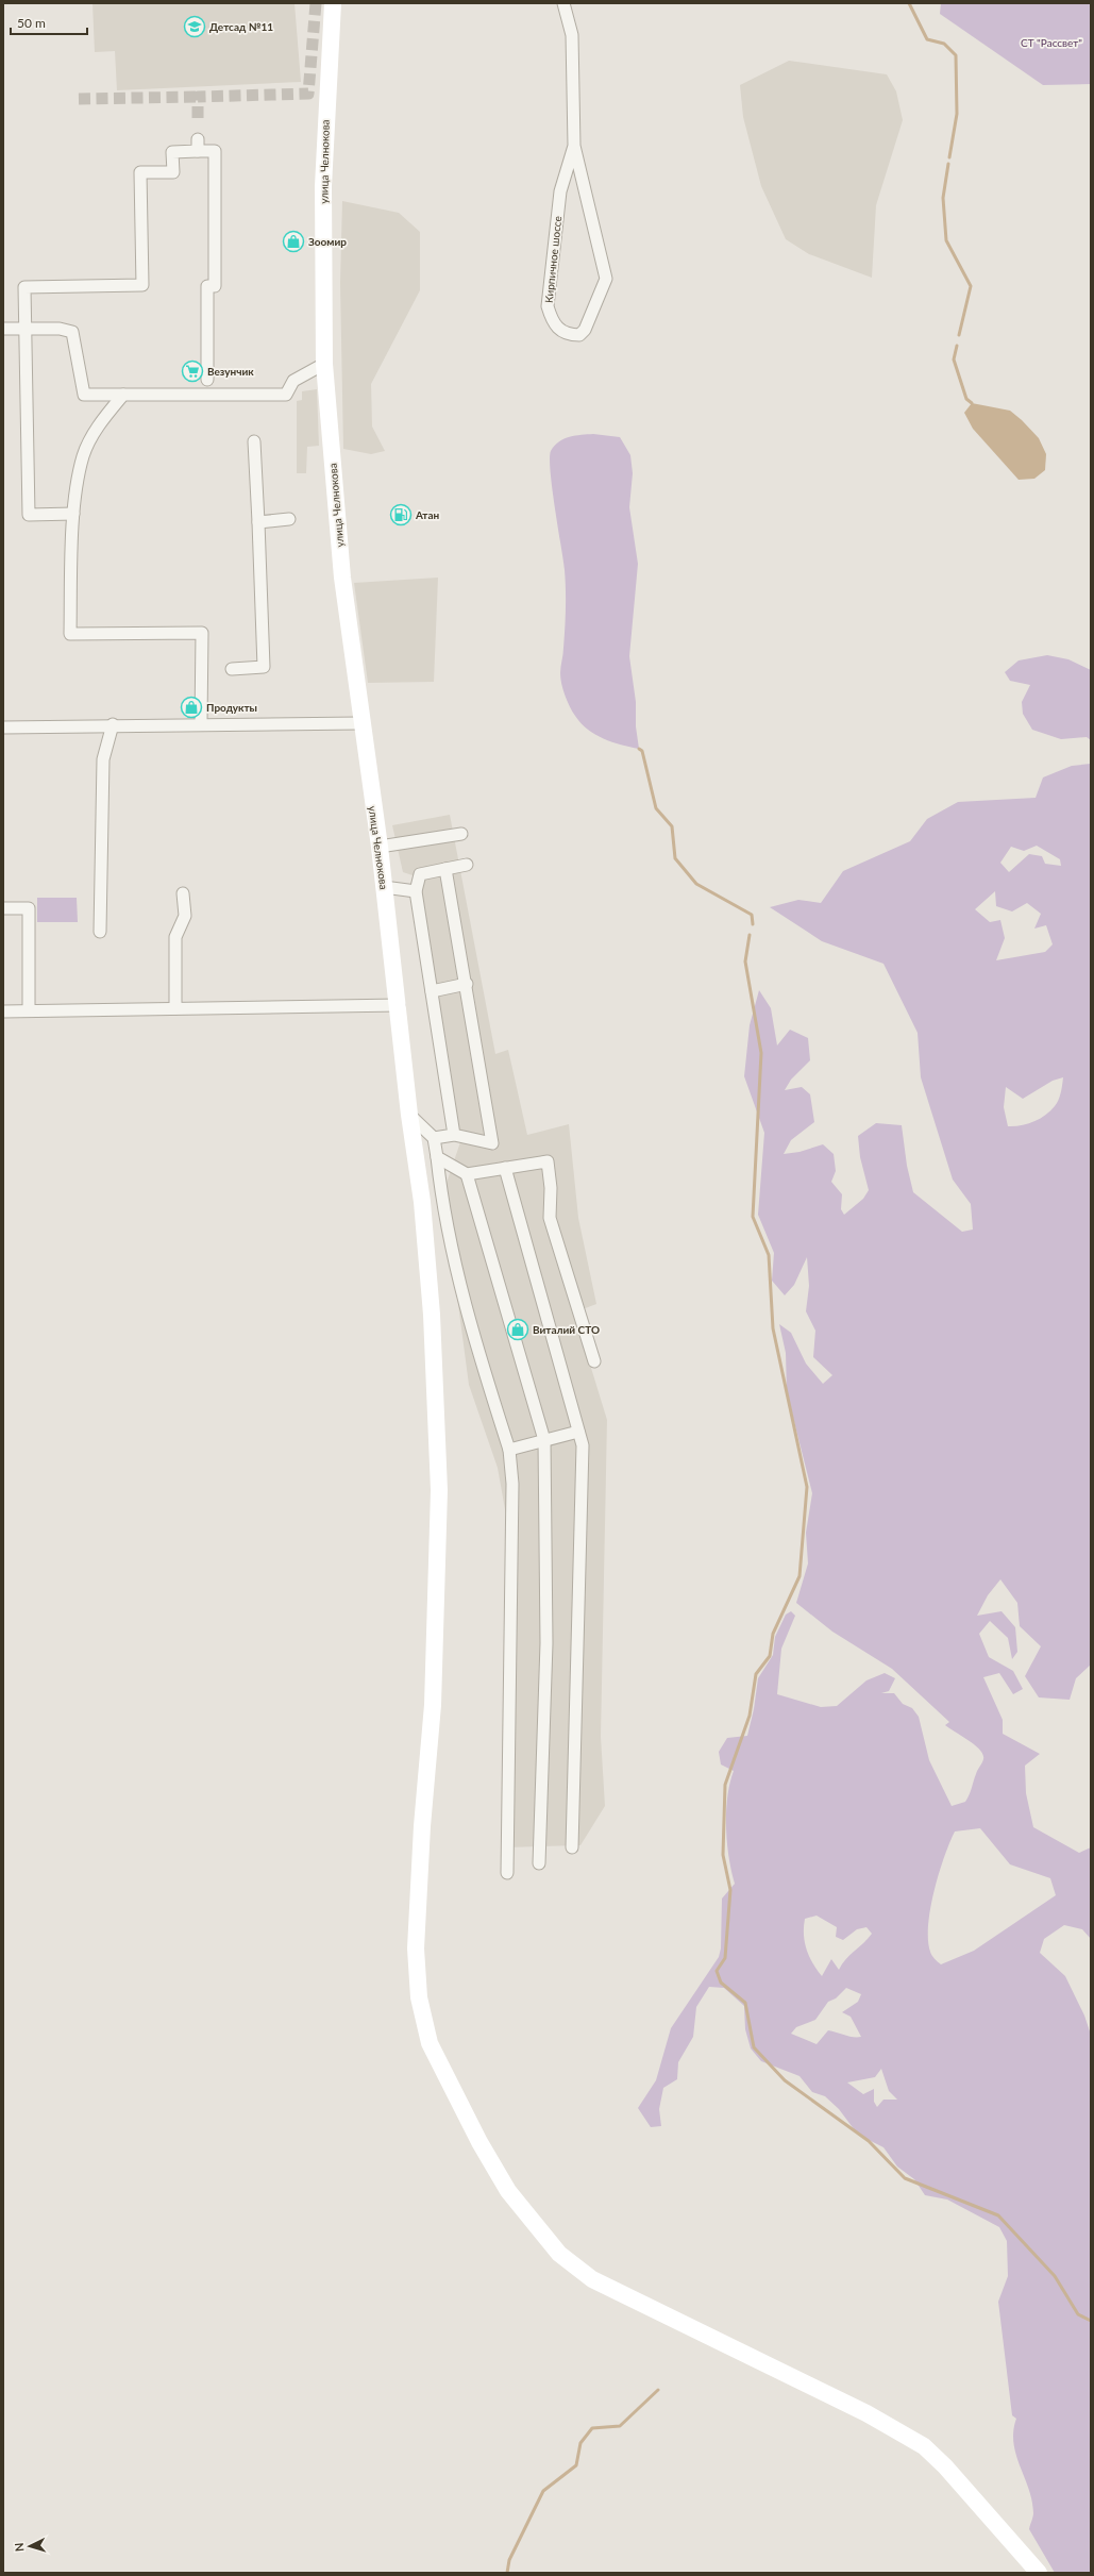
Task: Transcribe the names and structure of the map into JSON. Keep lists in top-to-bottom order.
{
  "streets": {
    "main road": ["улица Челнокова"],
    "street": ["Кирпичное шоссе"]
  },
  "parks": ["СТ \"Рассвет\""],
  "places": {
    "school or university": ["Детсад №11"],
    "shop": ["Зоомир", "Продукты", "Виталий СТО"],
    "supermarket": ["Везунчик"],
    "fuel station": ["Атан"]
  },
  "scale_bar": "50 m",
  "north": "left"
}
